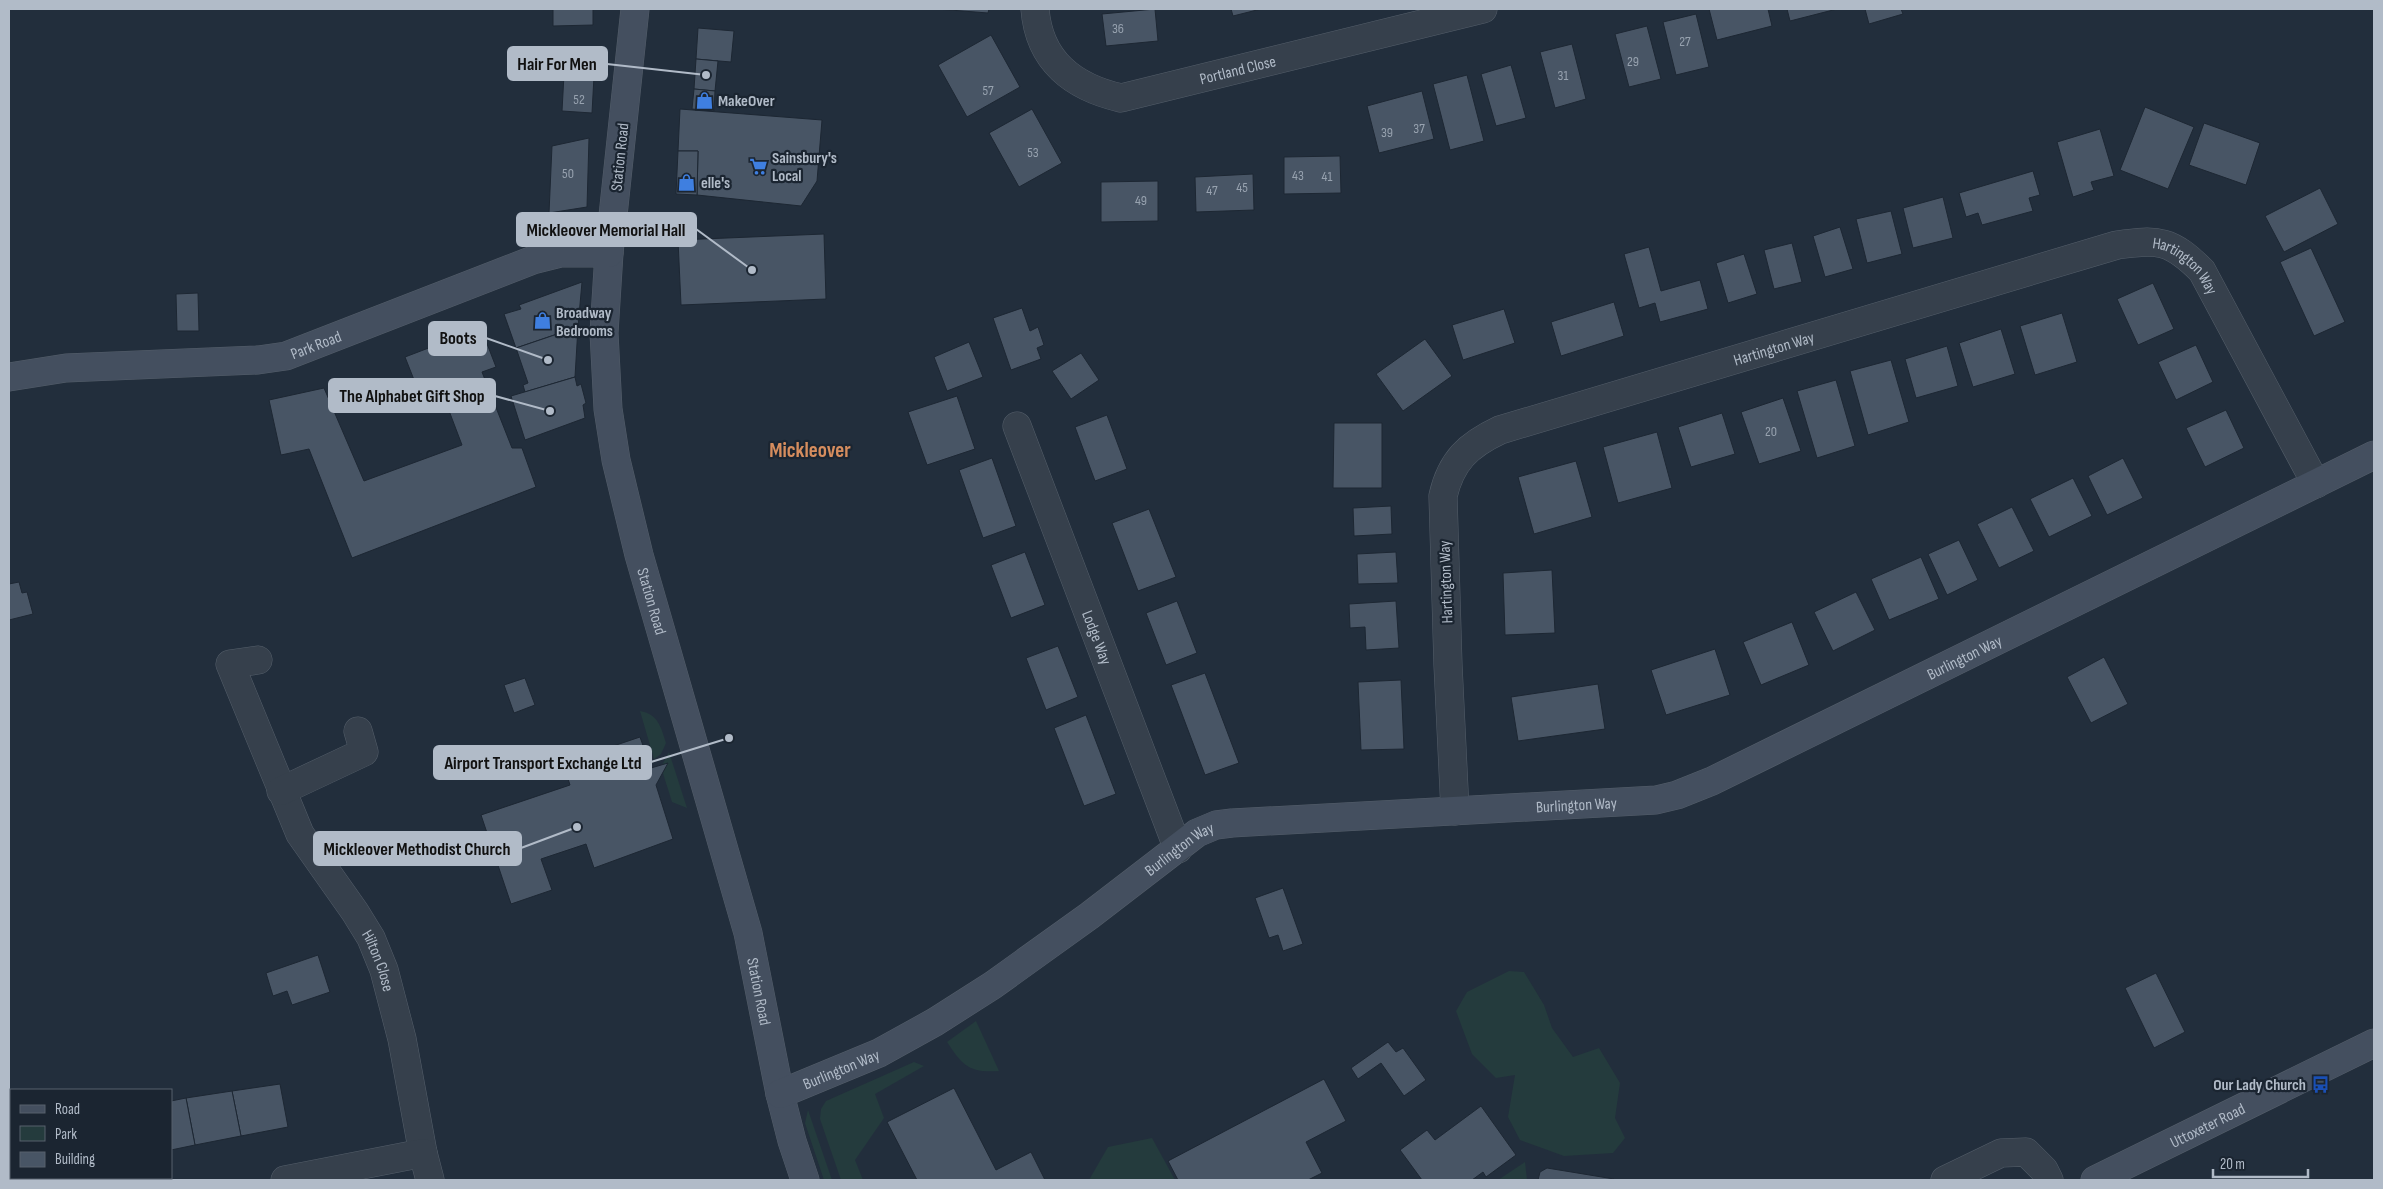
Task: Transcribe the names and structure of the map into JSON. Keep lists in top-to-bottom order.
{
  "streets": {
    "street": [
      "Portland Close",
      "Station Road",
      "Hartington Way",
      "Park Road",
      "Lodge Way",
      "Burlington Way",
      "Hilton Close",
      "Uttoxeter Road"
    ]
  },
  "crossings": [
    ["Station Road", "Park Road"],
    ["Station Road", "Burlington Way"],
    ["Hartington Way", "Burlington Way"],
    ["Lodge Way", "Burlington Way"]
  ],
  "districts": ["Mickleover"],
  "places": {
    "other": [
      "Hair For Men",
      "Mickleover Memorial Hall",
      "Boots",
      "The Alphabet Gift Shop",
      "Airport Transport Exchange Ltd",
      "Mickleover Methodist Church"
    ],
    "shop": ["MakeOver", "elle's", "Broadway Bedrooms"],
    "supermarket": ["Sainsbury's Local"],
    "bus stop": ["Our Lady Church"]
  },
  "house_numbers": [
    "36",
    "27",
    "29",
    "31",
    "57",
    "52",
    "37",
    "39",
    "53",
    "50",
    "43",
    "41",
    "45",
    "47",
    "49",
    "20"
  ],
  "legend": ["Road", "Park", "Building"],
  "scale_bar": "20 m"
}
